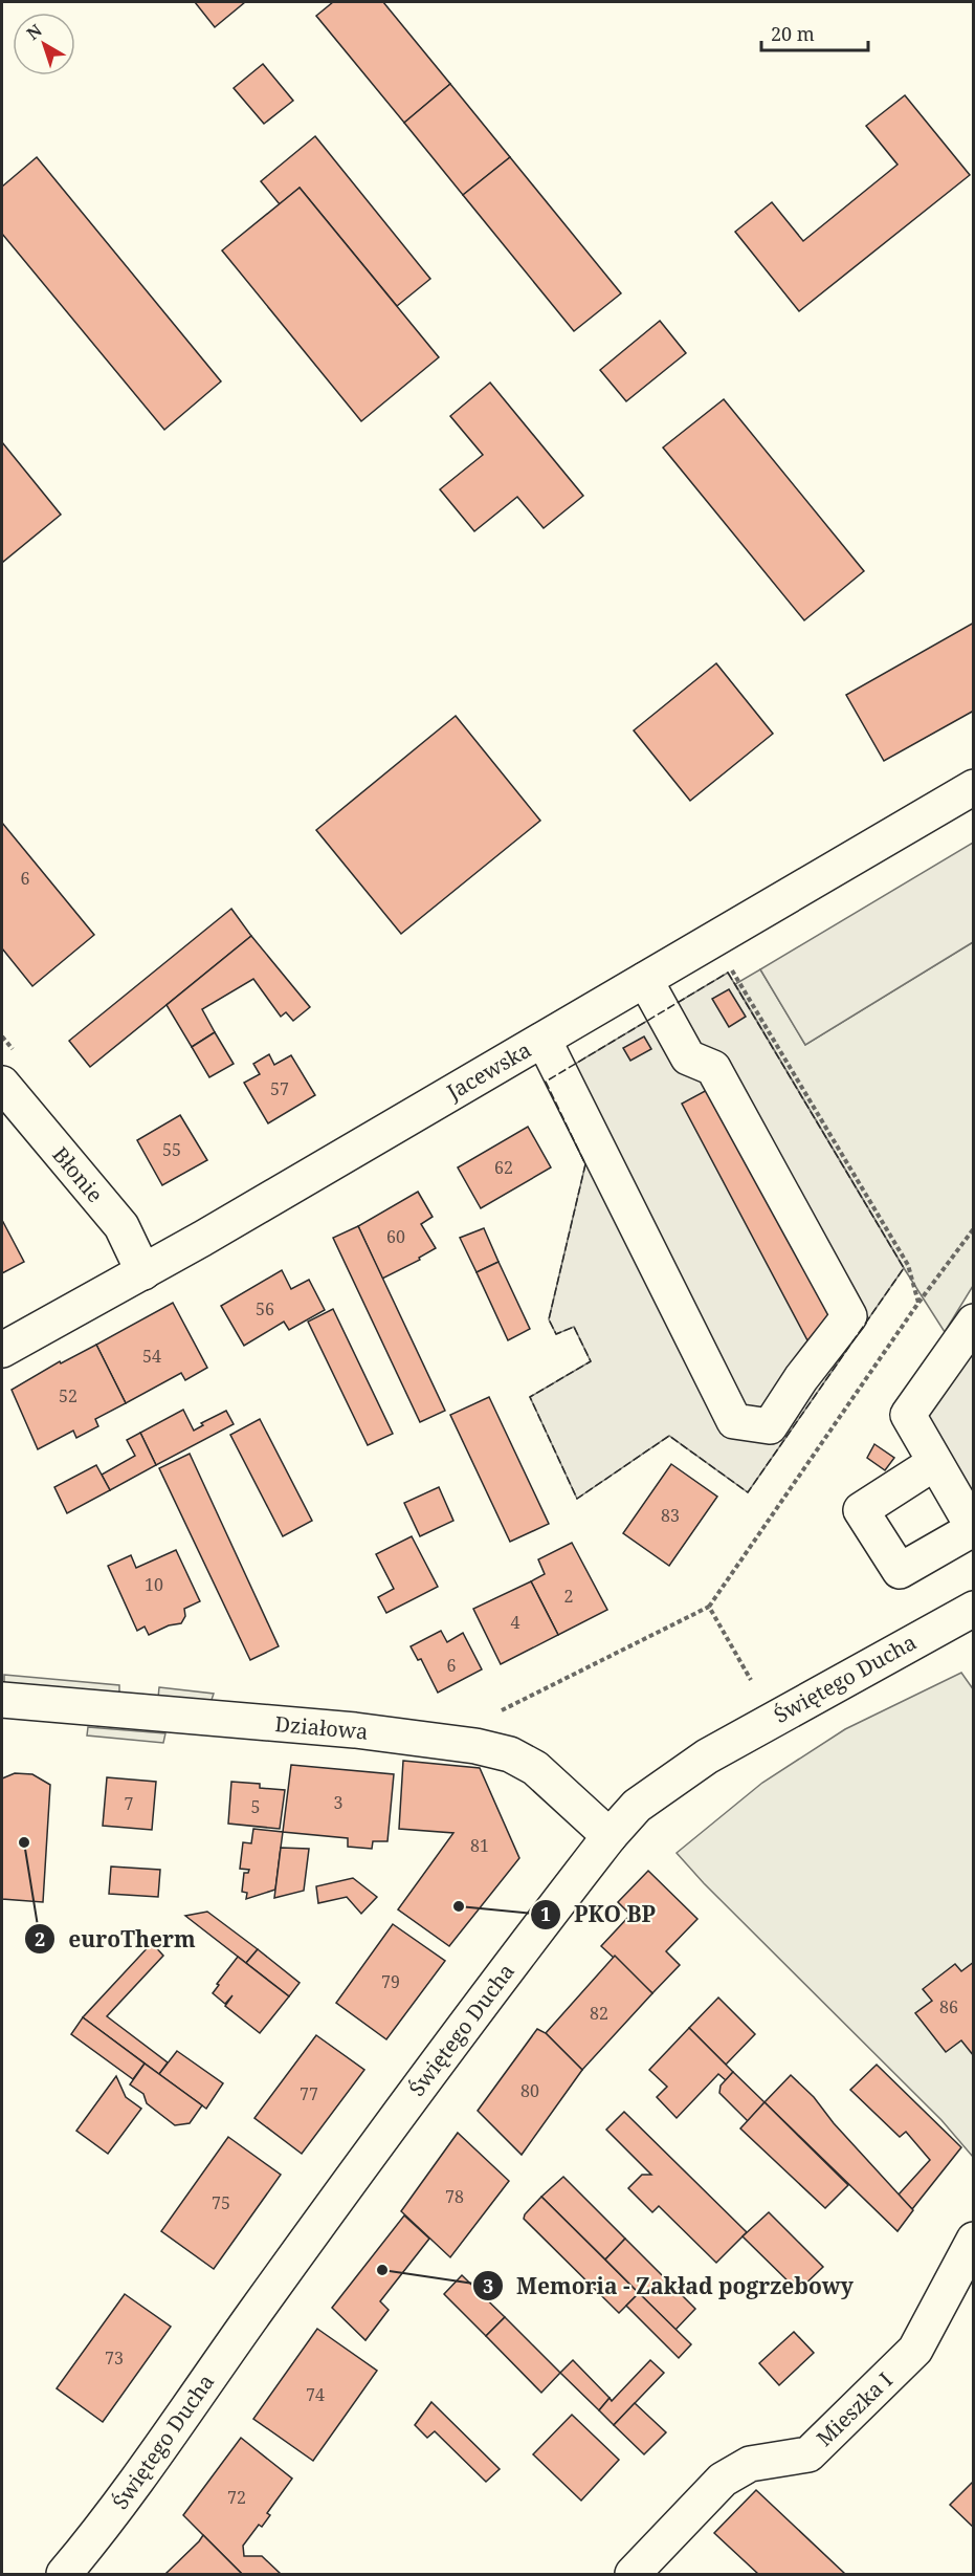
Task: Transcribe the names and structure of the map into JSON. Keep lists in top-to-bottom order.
{
  "streets": {
    "street": [
      "Jacewska",
      "Błonie",
      "Świętego Ducha",
      "Działowa",
      "Mieszka I"
    ]
  },
  "crossings": [
    ["Jacewska", "Błonie"],
    ["Świętego Ducha", "Działowa"]
  ],
  "places": ["euroTherm", "PKO BP", "Memoria - Zakład pogrzebowy"],
  "house_numbers": [
    "6",
    "57",
    "55",
    "62",
    "60",
    "56",
    "54",
    "52",
    "83",
    "10",
    "2",
    "4",
    "6",
    "3",
    "7",
    "5",
    "81",
    "79",
    "86",
    "82",
    "80",
    "77",
    "78",
    "75",
    "73",
    "74",
    "72"
  ],
  "scale_bar": "20 m",
  "north": "top left"
}
